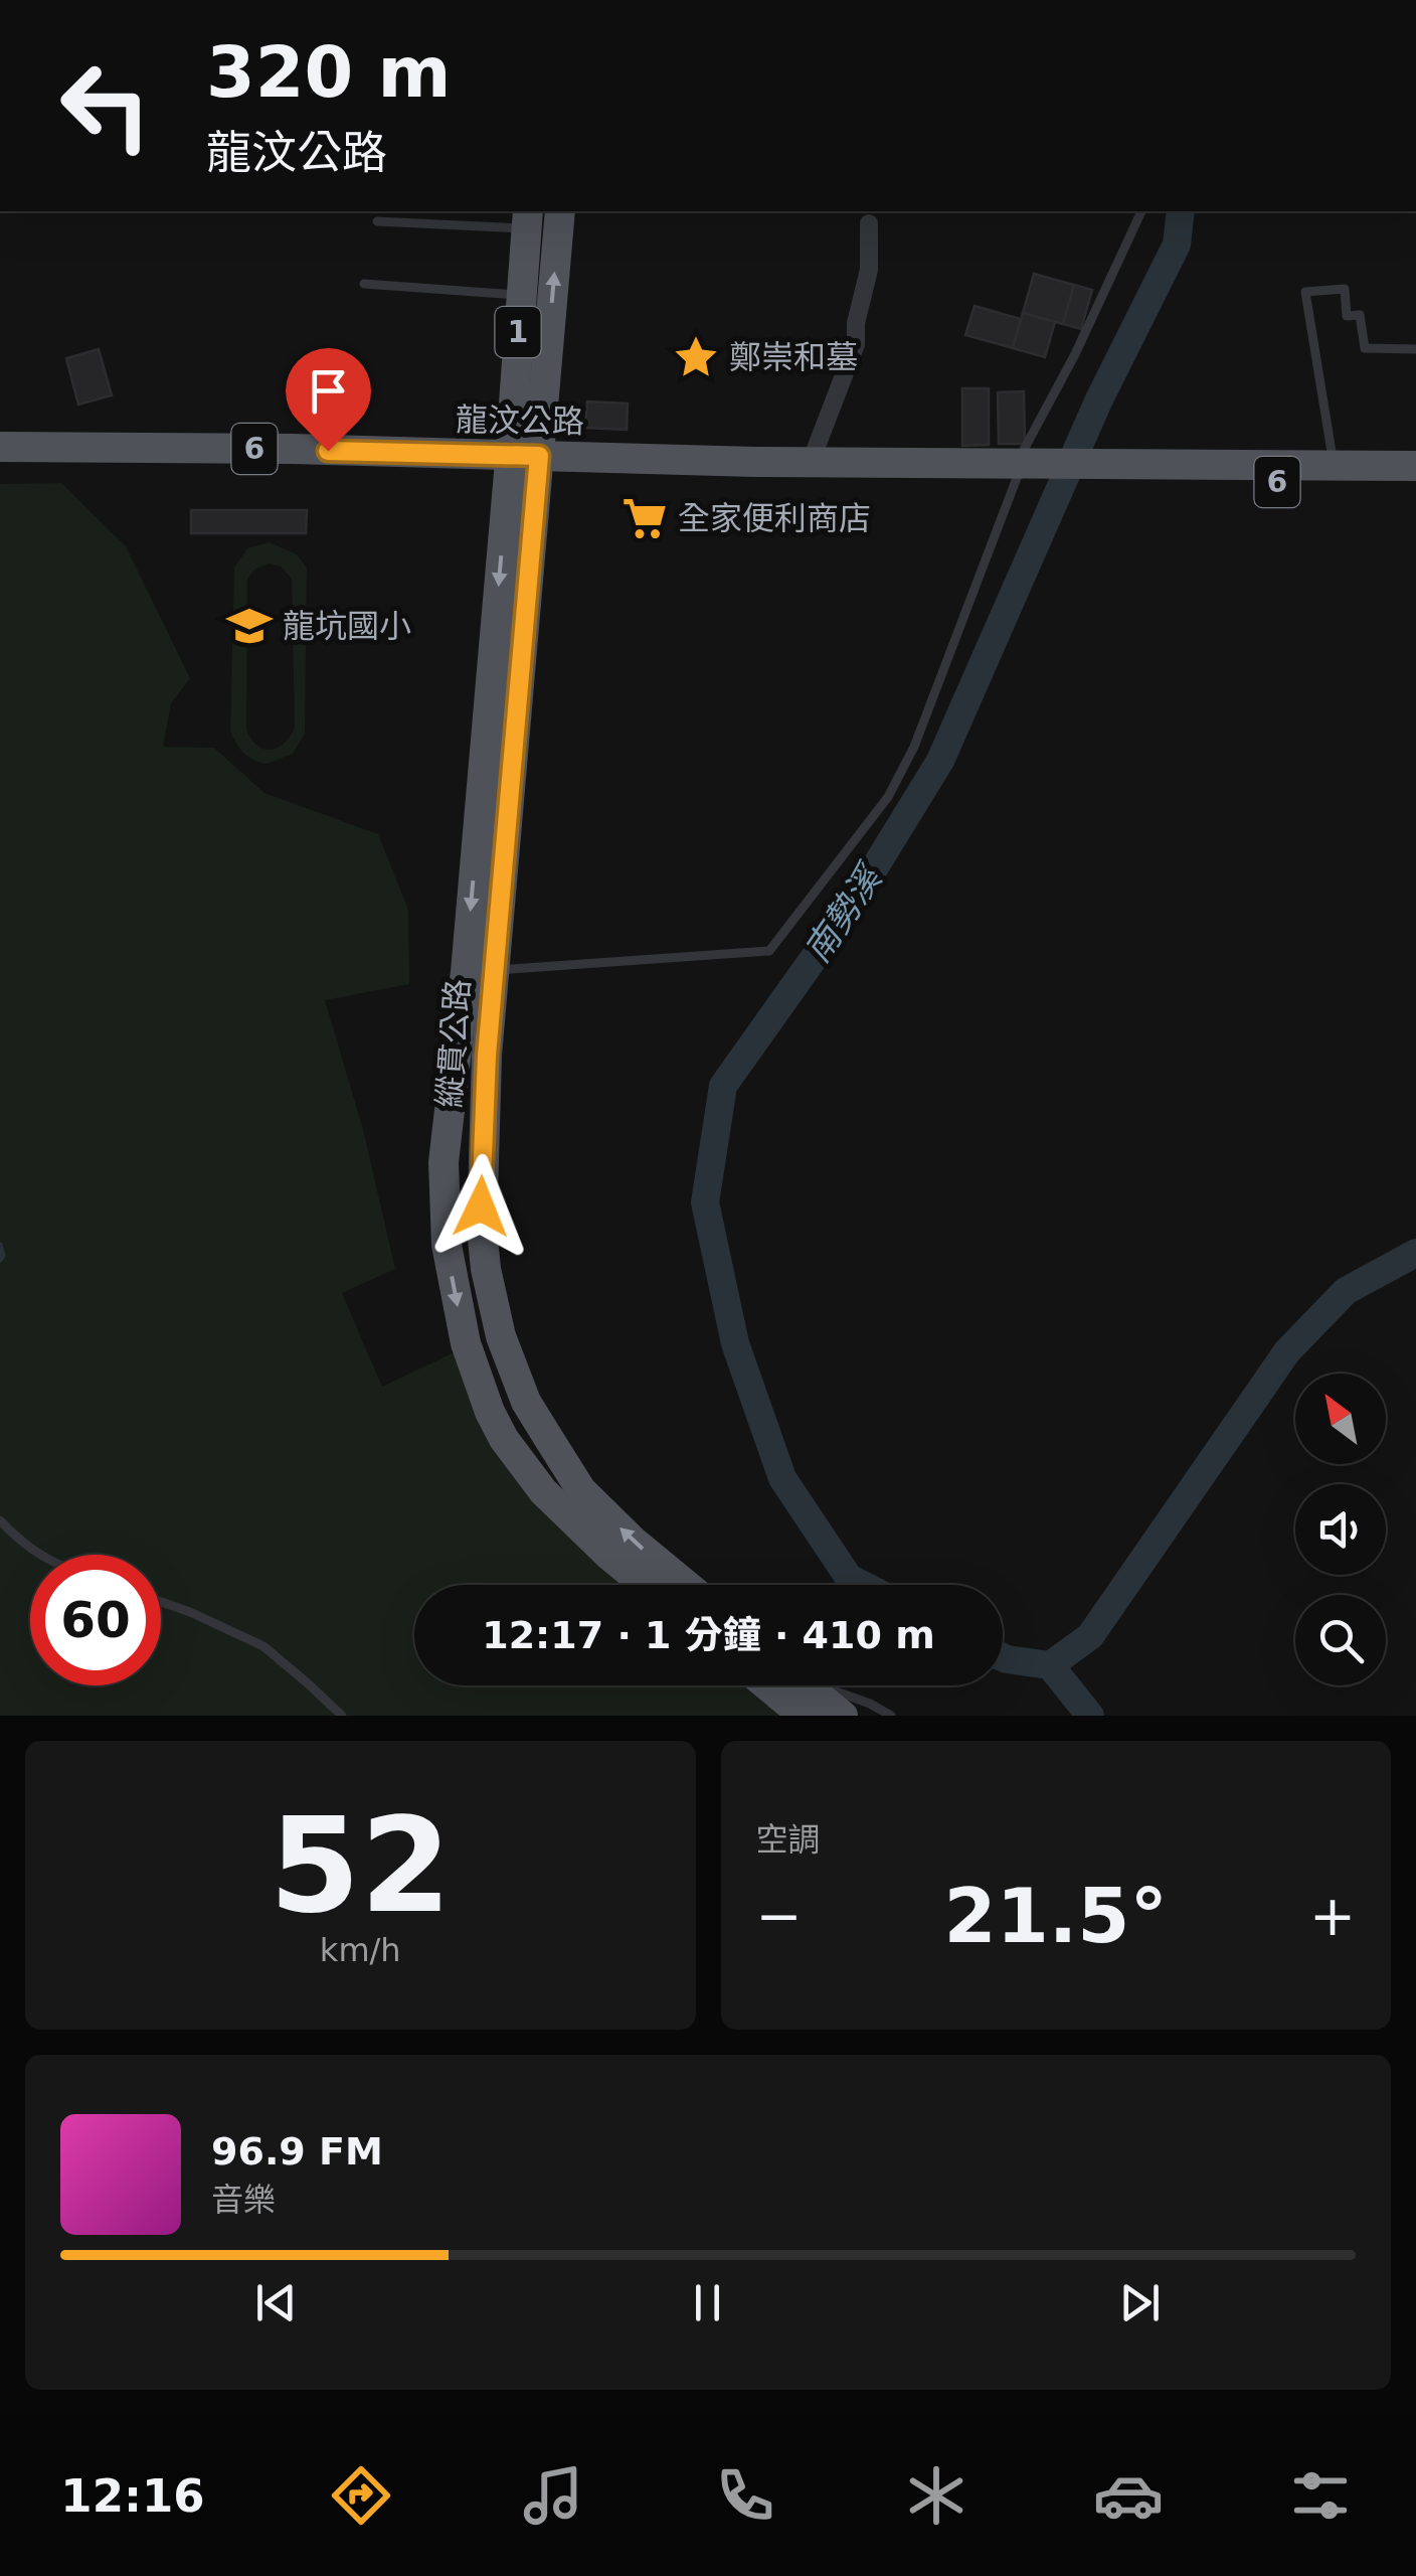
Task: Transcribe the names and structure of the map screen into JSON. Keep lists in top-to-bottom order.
{
  "streets": {
    "main road": [
      "1",
      "龍汶公路",
      "6",
      "縱貫公路"
    ]
  },
  "crossings": [
    ["龍汶公路", "6"],
    ["龍汶公路", "縱貫公路"]
  ],
  "water": ["南勢溪"],
  "places": {
    "place": ["鄭崇和墓"],
    "supermarket": ["全家便利商店"],
    "school or university": ["龍坑國小"]
  },
  "north": "top left",
  "page": {
    "turn": ["320 m", "龍汶公路"],
    "limit": "60",
    "trip": "12:17 · 1 分鐘 · 410 m",
    "tile": [
      ["52", "km/h"],
      "空調"
    ],
    "heat": ["−", "21.5°", "+"],
    "song": ["96.9 FM", "音樂"],
    "tabs": "12:16"
  }
}
